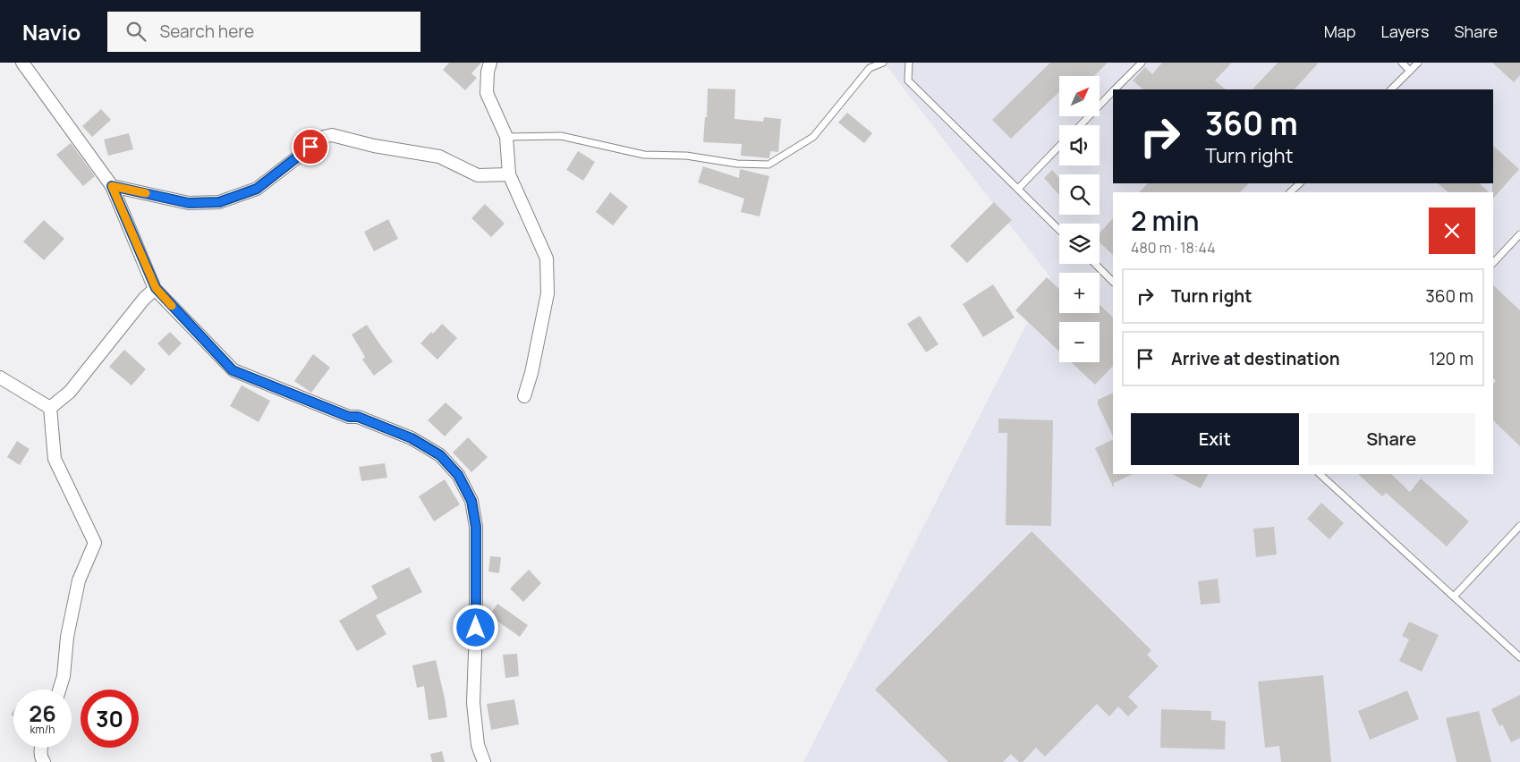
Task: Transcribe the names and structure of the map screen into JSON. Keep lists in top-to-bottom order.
{
  "north": "top right",
  "page": {
    "header": "Navio",
    "search": "Search here",
    "nav": ["Map", "Layers", "Share"],
    "map_buttons": ["+", "−"],
    "turn": ["360 m", "Turn right"],
    "heading": ["2 min", "480 m · 18:44"],
    "list": [
      {
        "name": "Turn right",
        "value": "360 m"
      },
      {
        "name": "Arrive at destination",
        "value": "120 m"
      }
    ],
    "buttons": ["Exit", "Share"],
    "speed": "26 km/h",
    "limit": "30"
  }
}
